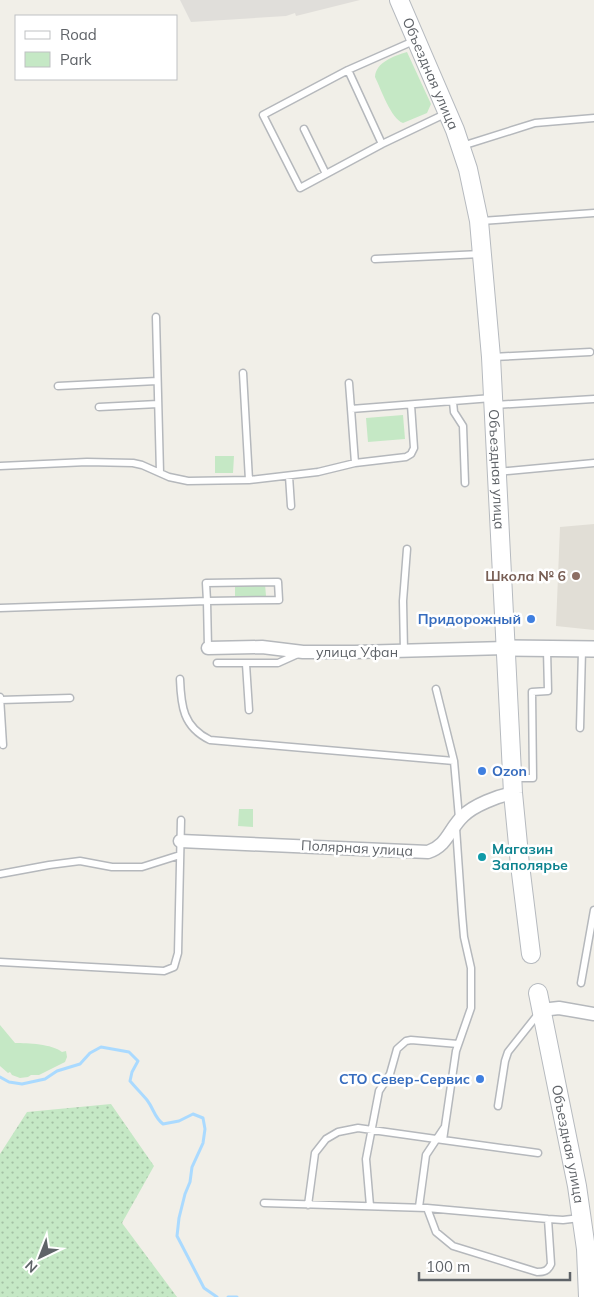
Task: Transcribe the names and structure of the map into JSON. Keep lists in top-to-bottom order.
{
  "streets": {
    "main road": ["Объездная улица"],
    "street": ["улица Уфан", "Полярная улица"]
  },
  "crossings": [
    ["Объездная улица", "улица Уфан"],
    ["Объездная улица", "Полярная улица"]
  ],
  "places": [
    "Школа № 6",
    "Придорожный",
    "Ozon",
    "Магазин Заполярье",
    "СТО Север-Сервис"
  ],
  "legend": ["Road", "Park"],
  "scale_bar": "100 m",
  "north": "bottom left"
}
